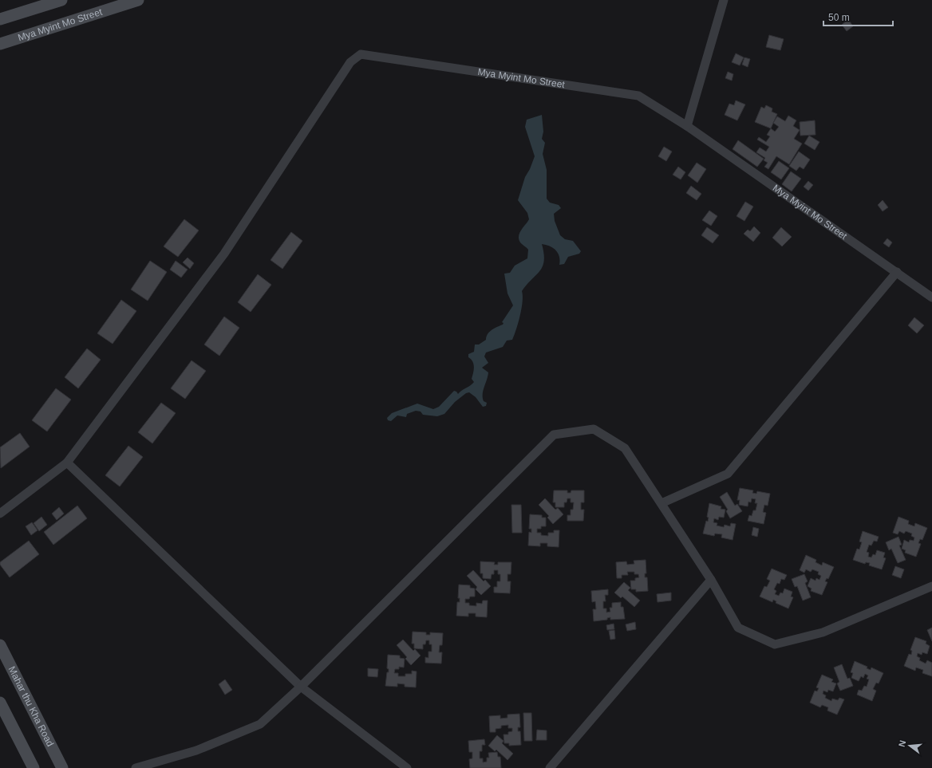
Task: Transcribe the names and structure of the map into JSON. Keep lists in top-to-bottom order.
{
  "streets": {
    "main road": ["Mya Myint Mo Street", "Mahar thu Kha Road"]
  },
  "scale_bar": "50 m",
  "north": "left"
}
